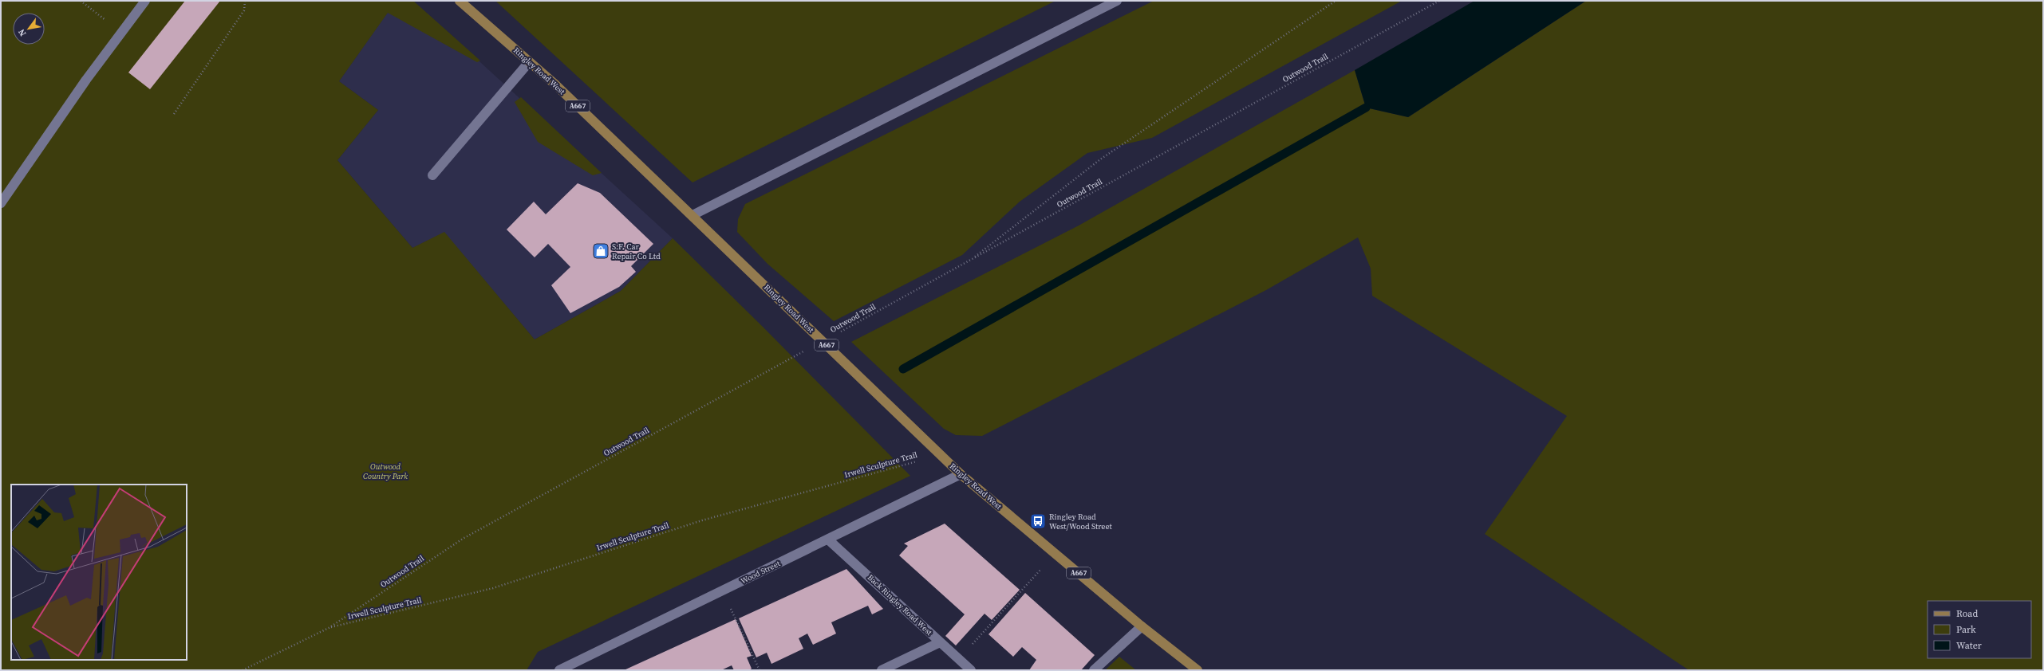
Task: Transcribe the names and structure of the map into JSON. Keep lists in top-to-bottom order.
{
  "streets": {
    "main road": ["Ringley Road West", "A667"],
    "street": ["Wood Street", "Back Ringley Road West"],
    "path": ["Outwood Trail", "Irwell Sculpture Trail"]
  },
  "crossings": [
    ["Outwood Trail", "Irwell Sculpture Trail"],
    ["Ringley Road West", "Irwell Sculpture Trail"],
    ["Ringley Road West", "Wood Street"],
    ["Wood Street", "Back Ringley Road West"]
  ],
  "parks": ["Outwood Country Park"],
  "places": {
    "shop": ["S.F. Car Repair Co Ltd"],
    "bus stop": ["Ringley Road West/Wood Street"]
  },
  "legend": ["Road", "Park", "Water"],
  "north": "bottom left"
}
